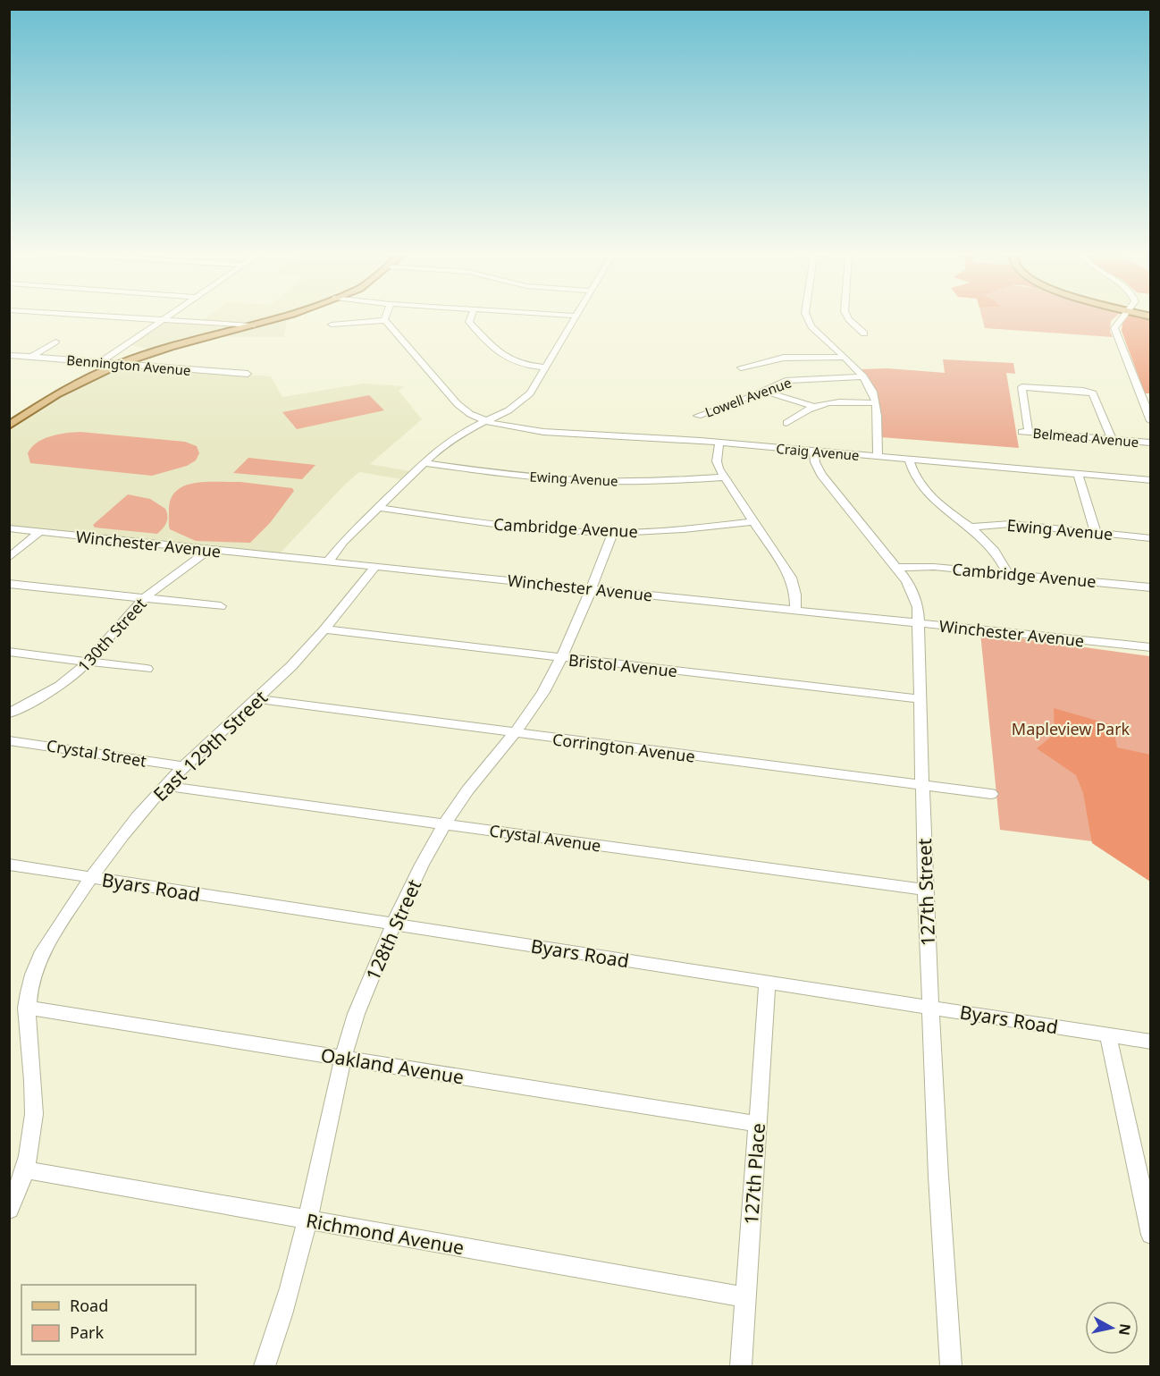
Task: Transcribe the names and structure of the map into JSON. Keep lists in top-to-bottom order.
{
  "streets": {
    "street": [
      "Bennington Avenue",
      "Lowell Avenue",
      "Belmead Avenue",
      "Craig Avenue",
      "Ewing Avenue",
      "Cambridge Avenue",
      "Winchester Avenue",
      "130th Street",
      "Bristol Avenue",
      "East 129th Street",
      "Corrington Avenue",
      "Crystal Street",
      "Crystal Avenue",
      "Byars Road",
      "127th Street",
      "128th Street",
      "Oakland Avenue",
      "127th Place",
      "Richmond Avenue"
    ]
  },
  "crossings": [
    ["Craig Avenue", "127th Street"],
    ["Cambridge Avenue", "127th Street"],
    ["Cambridge Avenue", "128th Street"],
    ["Winchester Avenue", "130th Street"],
    ["Winchester Avenue", "East 129th Street"],
    ["Winchester Avenue", "127th Street"],
    ["Winchester Avenue", "128th Street"],
    ["Bristol Avenue", "East 129th Street"],
    ["Bristol Avenue", "127th Street"],
    ["Bristol Avenue", "128th Street"],
    ["East 129th Street", "Corrington Avenue"],
    ["East 129th Street", "Crystal Street"],
    ["East 129th Street", "Crystal Avenue"],
    ["East 129th Street", "Byars Road"],
    ["East 129th Street", "Oakland Avenue"],
    ["East 129th Street", "Richmond Avenue"],
    ["Corrington Avenue", "127th Street"],
    ["Corrington Avenue", "128th Street"],
    ["Crystal Avenue", "127th Street"],
    ["Crystal Avenue", "128th Street"],
    ["Byars Road", "127th Street"],
    ["Byars Road", "128th Street"],
    ["Byars Road", "127th Place"],
    ["128th Street", "Oakland Avenue"],
    ["128th Street", "Richmond Avenue"],
    ["Oakland Avenue", "127th Place"],
    ["127th Place", "Richmond Avenue"]
  ],
  "parks": ["Mapleview Park"],
  "legend": ["Road", "Park"],
  "north": "right"
}
